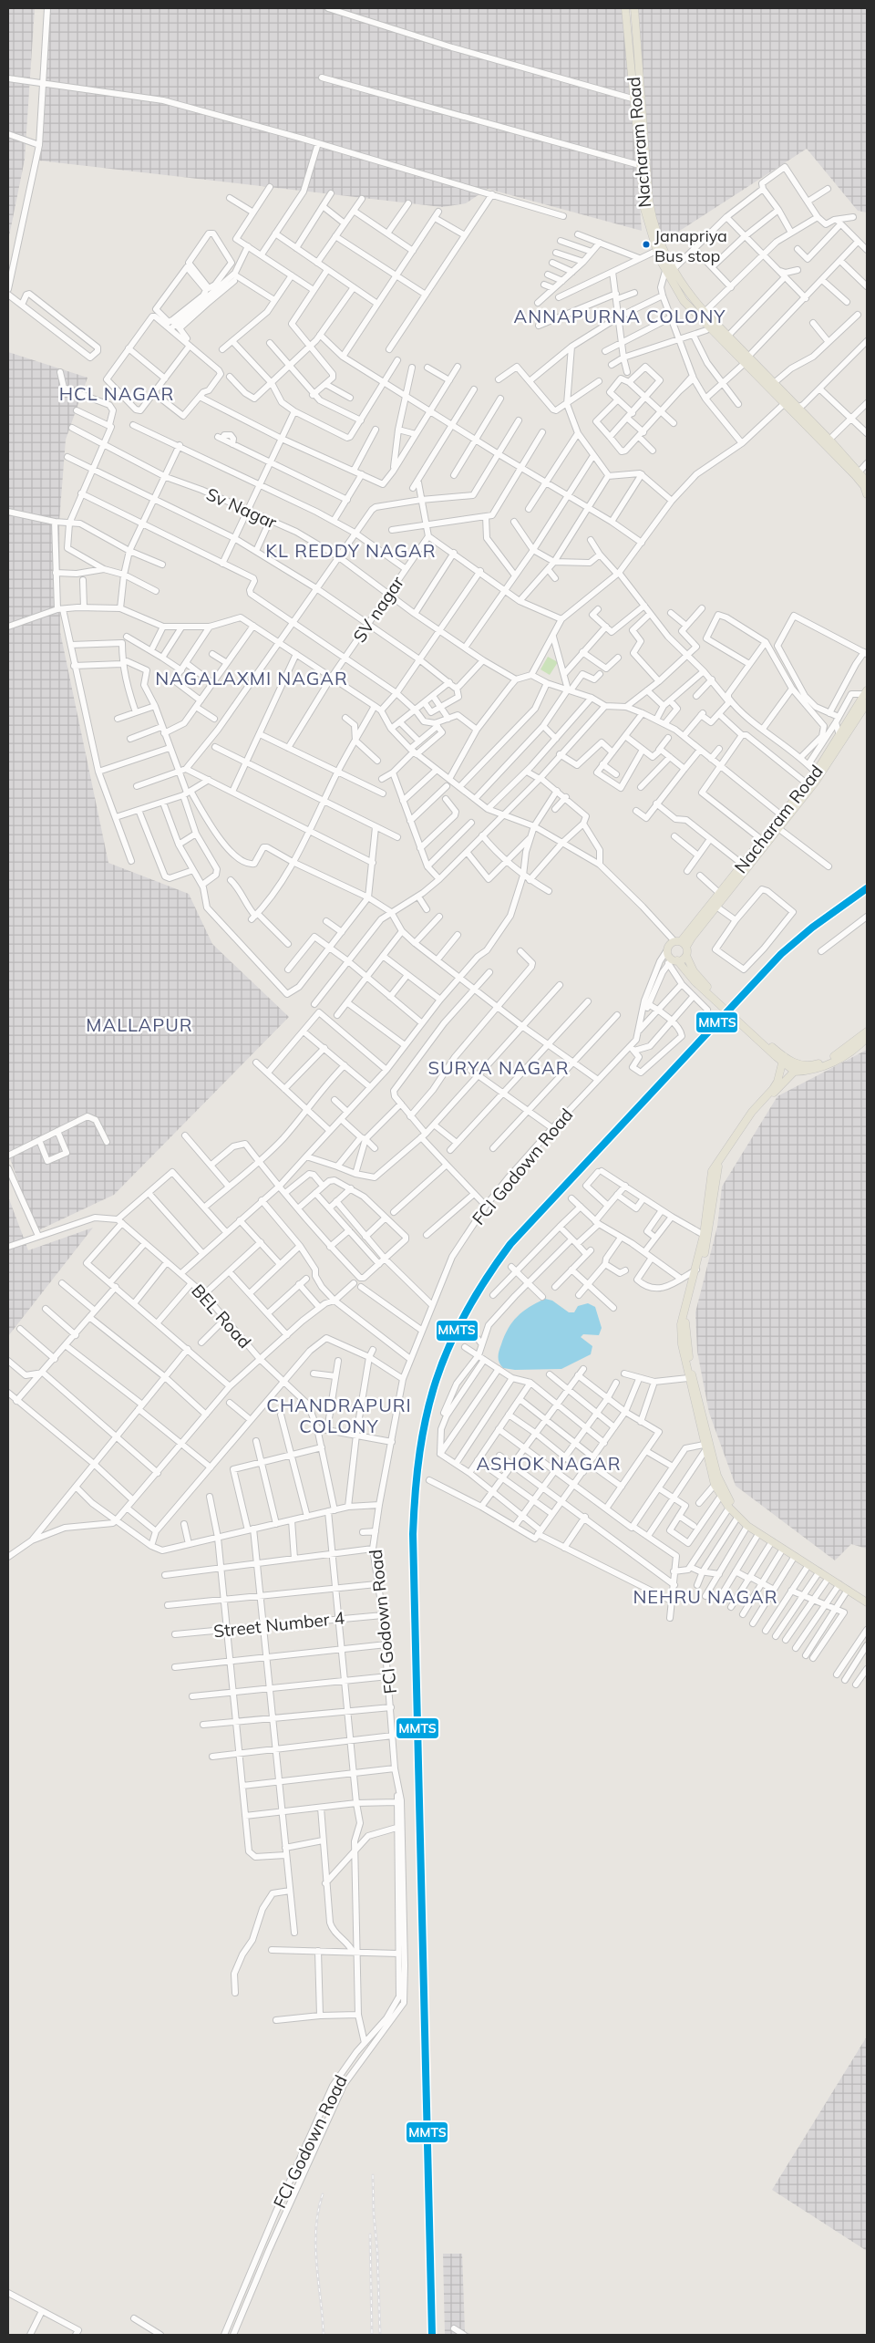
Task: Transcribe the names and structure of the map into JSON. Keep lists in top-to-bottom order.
{
  "streets": {
    "main road": ["Nacharam Road"],
    "street": [
      "Sv Nagar",
      "SV nagar",
      "FCI Godown Road",
      "BEL Road",
      "Street Number 4"
    ]
  },
  "crossings": [
    ["Nacharam Road", "FCI Godown Road"],
    ["Sv Nagar", "SV nagar"],
    ["FCI Godown Road", "BEL Road"],
    ["FCI Godown Road", "Street Number 4"],
    ["BEL Road", "Street Number 4"]
  ],
  "districts": [
    "ANNAPURNA COLONY",
    "HCL NAGAR",
    "KL REDDY NAGAR",
    "NAGALAXMI NAGAR",
    "MALLAPUR",
    "SURYA NAGAR",
    "CHANDRAPURI COLONY",
    "ASHOK NAGAR",
    "NEHRU NAGAR"
  ],
  "places": ["Janapriya Bus stop"],
  "lines": ["transit line MMTS"]
}
